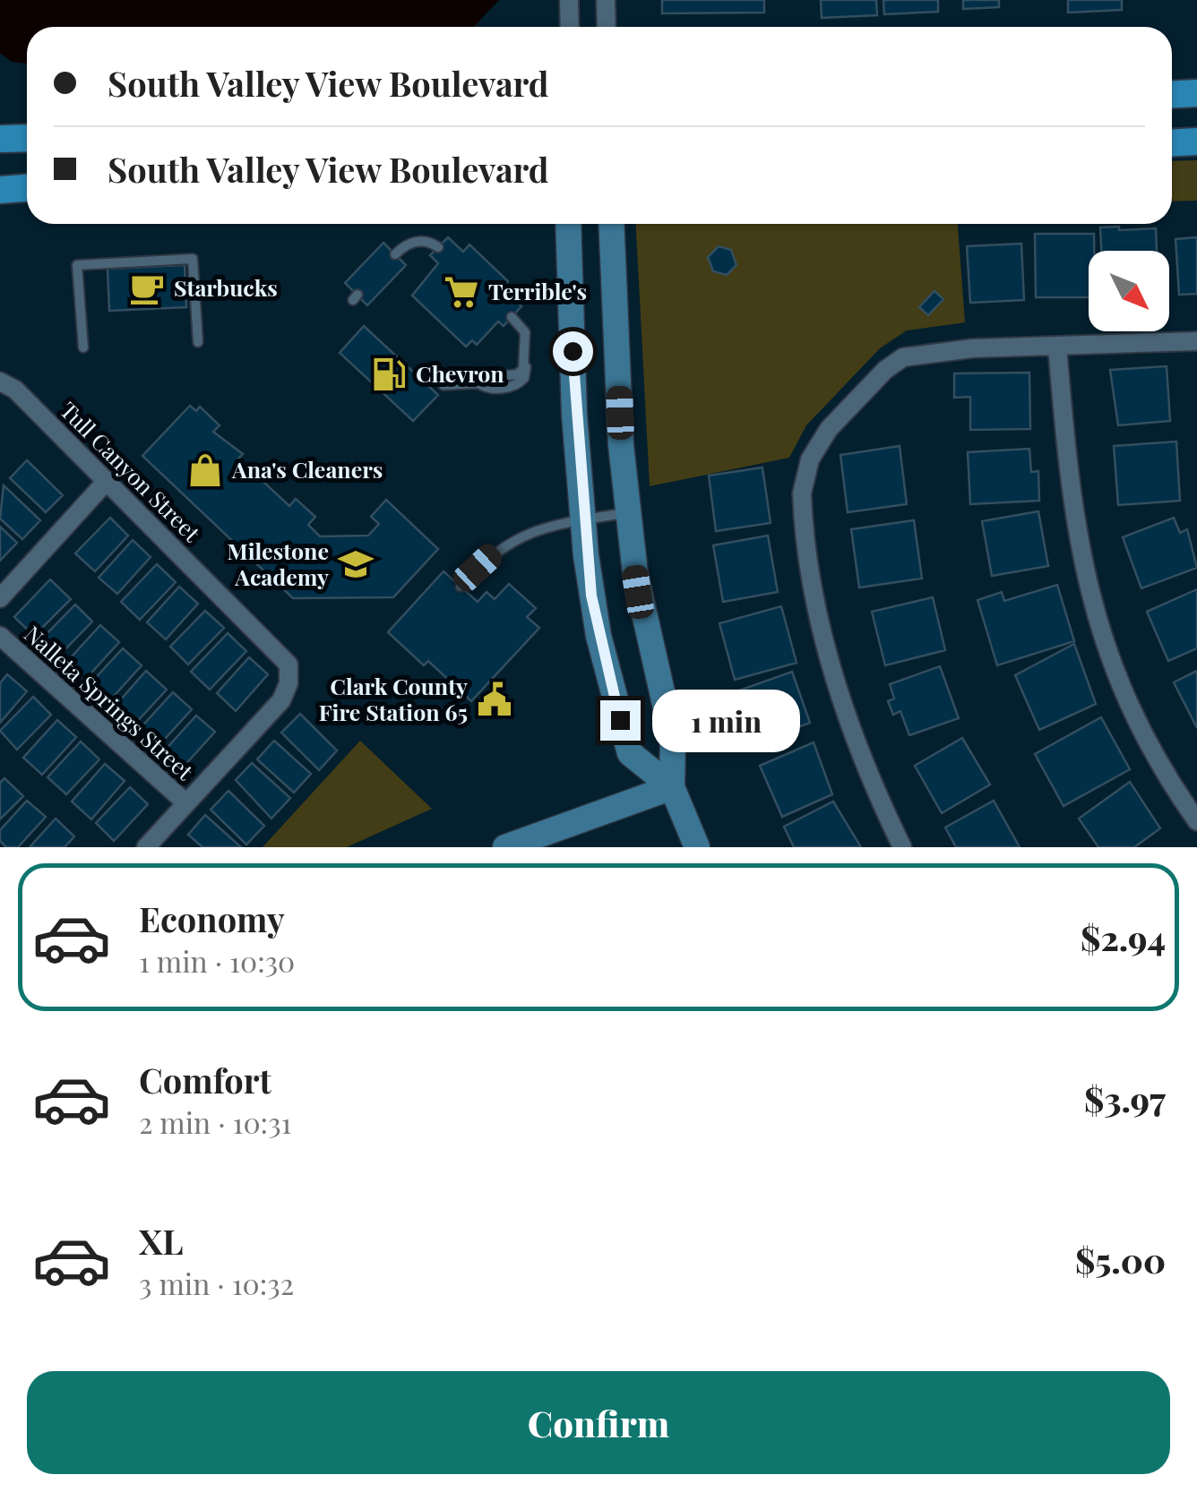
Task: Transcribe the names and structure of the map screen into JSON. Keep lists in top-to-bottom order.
{
  "streets": {
    "street": ["Tull Canyon Street", "Nalleta Springs Street"]
  },
  "crossings": [
    ["Tull Canyon Street", "Nalleta Springs Street"]
  ],
  "places": {
    "cafe": ["Starbucks"],
    "supermarket": ["Terrible's"],
    "fuel station": ["Chevron"],
    "shop": ["Ana's Cleaners"],
    "school or university": ["Milestone Academy"],
    "public building": ["Clark County Fire Station 65"]
  },
  "north": "bottom right",
  "page": {
    "banner": ["South Valley View Boulevard", "South Valley View Boulevard"],
    "bubble": "1 min",
    "list": [
      {
        "name": "Economy",
        "note": "1 min · 10:30",
        "value": "$2.94"
      },
      {
        "name": "Comfort",
        "note": "2 min · 10:31",
        "value": "$3.97"
      },
      {
        "name": "XL",
        "note": "3 min · 10:32",
        "value": "$5.00"
      }
    ],
    "buttons": "Confirm"
  }
}
